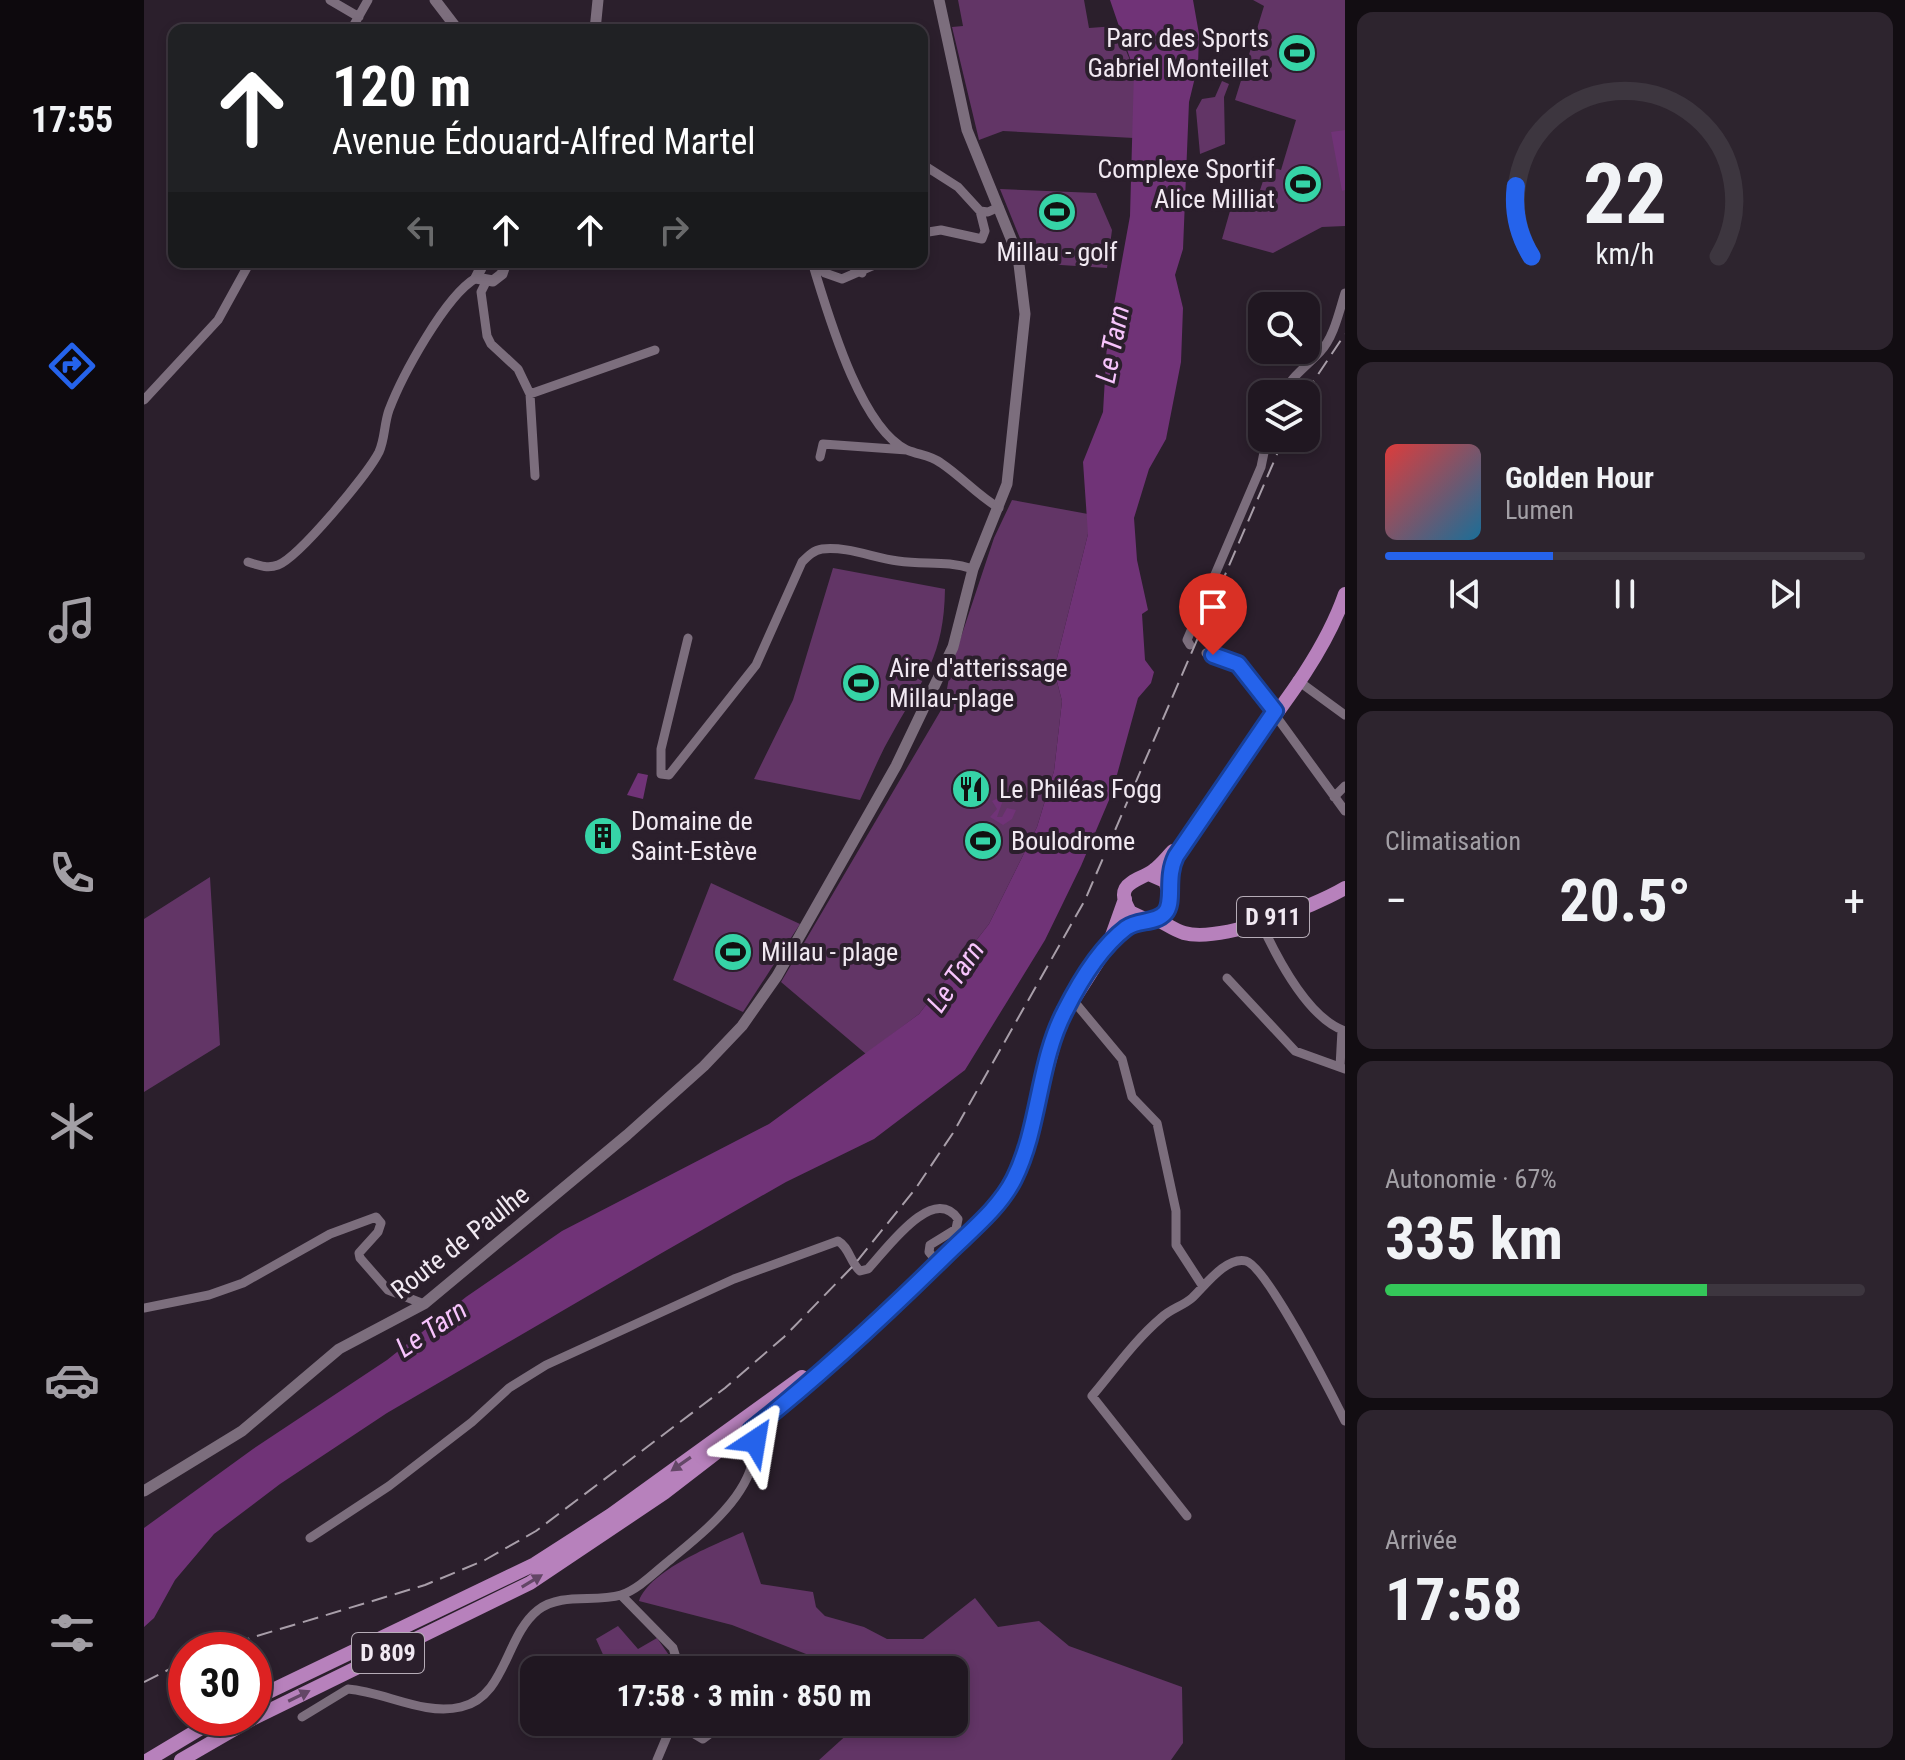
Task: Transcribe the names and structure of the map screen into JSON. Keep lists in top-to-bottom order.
{
  "streets": {
    "main road": ["D 911", "D 809"],
    "street": ["Route de Paulhe"]
  },
  "crossings": [
    ["D 911", "D 809"]
  ],
  "water": ["Le Tarn"],
  "places": {
    "sports": [
      "Parc des Sports Gabriel Monteillet",
      "Complexe Sportif Alice Milliat",
      "Millau - golf",
      "Aire d'atterissage Millau-plage",
      "Boulodrome",
      "Millau - plage"
    ],
    "restaurant": ["Le Philéas Fogg"],
    "building": ["Domaine de Saint-Estève"]
  },
  "page": {
    "tabs": "17:55",
    "turn": ["120 m", "Avenue Édouard-Alfred Martel"],
    "song": ["Golden Hour", "Lumen"],
    "tile": [
      "Climatisation",
      ["Autonomie · 67%", "335 km"],
      ["Arrivée", "17:58"]
    ],
    "heat": ["−", "20.5°", "+"],
    "limit": "30",
    "trip": "17:58 · 3 min · 850 m",
    "gauge": ["22", "km/h"]
  }
}
